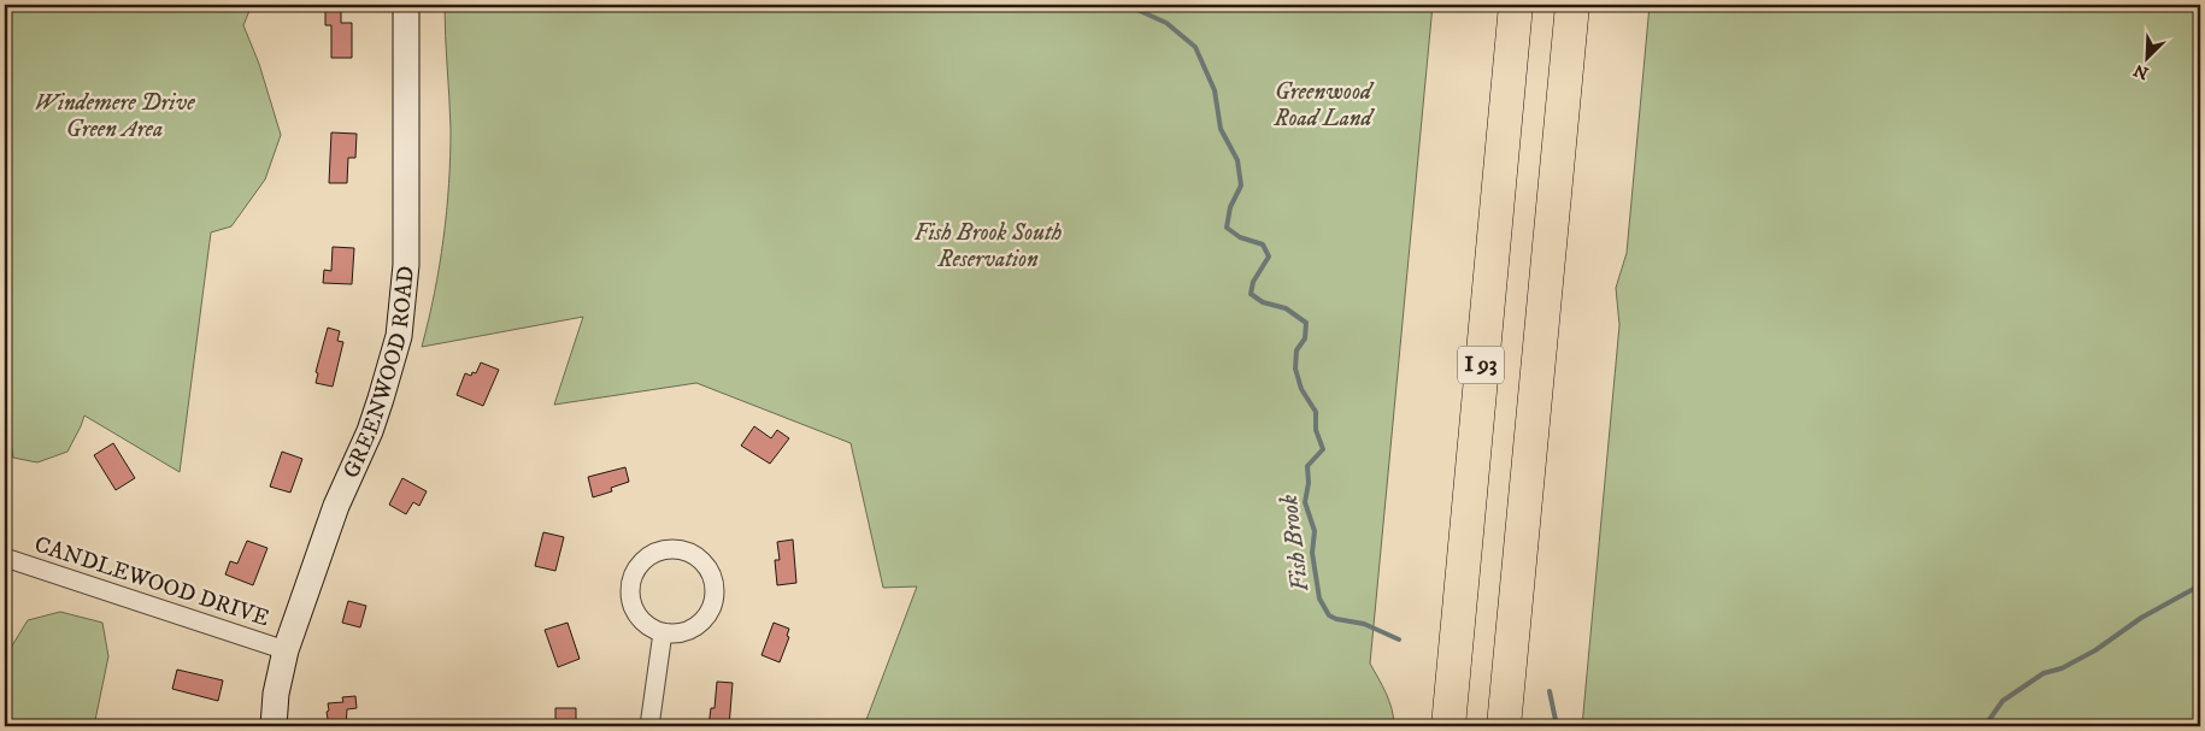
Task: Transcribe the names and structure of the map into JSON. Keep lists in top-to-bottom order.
{
  "streets": {
    "highway": ["I 93"],
    "street": ["GREENWOOD ROAD", "CANDLEWOOD DRIVE"]
  },
  "crossings": [
    ["GREENWOOD ROAD", "CANDLEWOOD DRIVE"]
  ],
  "water": ["Fish Brook"],
  "parks": ["Greenwood Road Land", "Windemere Drive Green Area", "Fish Brook South Reservation"],
  "north": "bottom left"
}
